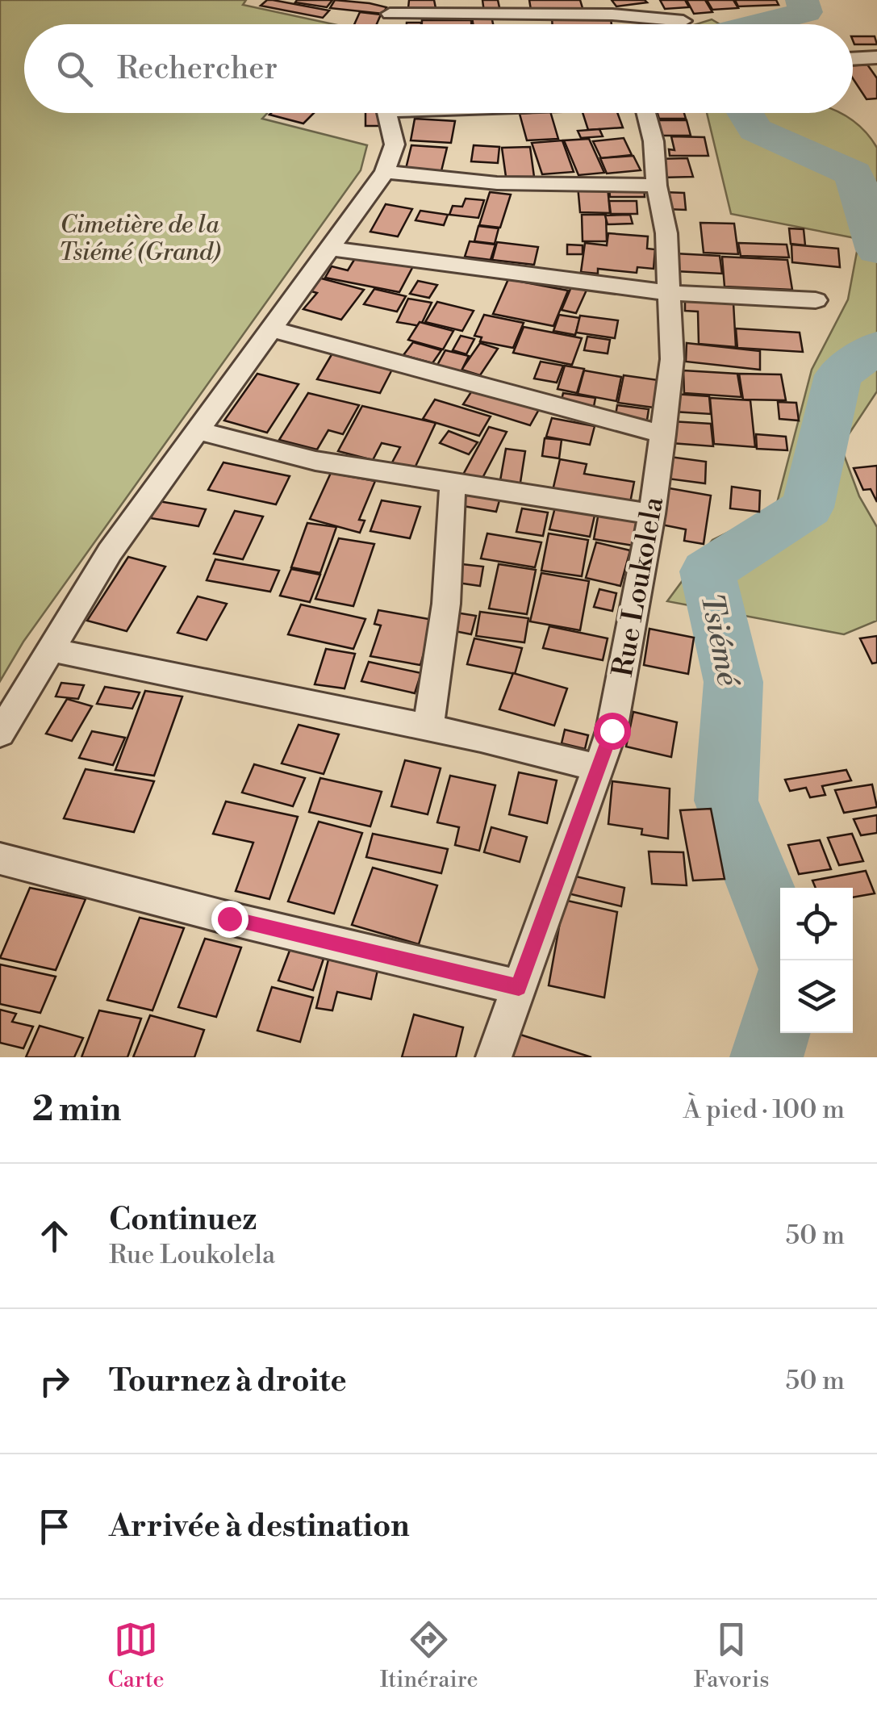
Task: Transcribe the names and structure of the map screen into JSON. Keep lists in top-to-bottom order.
{
  "streets": {
    "street": ["Rue Loukolela"]
  },
  "water": ["Tsiémé"],
  "parks": ["Cimetière de la Tsiémé (Grand)"],
  "page": {
    "search": "Rechercher",
    "heading": ["2 min", "À pied · 100 m"],
    "list": [
      ["Continuez", "Rue Loukolela", "50 m"],
      ["Tournez à droite", "50 m"],
      "Arrivée à destination"
    ],
    "nav": ["Carte", "Itinéraire", "Favoris"]
  }
}
